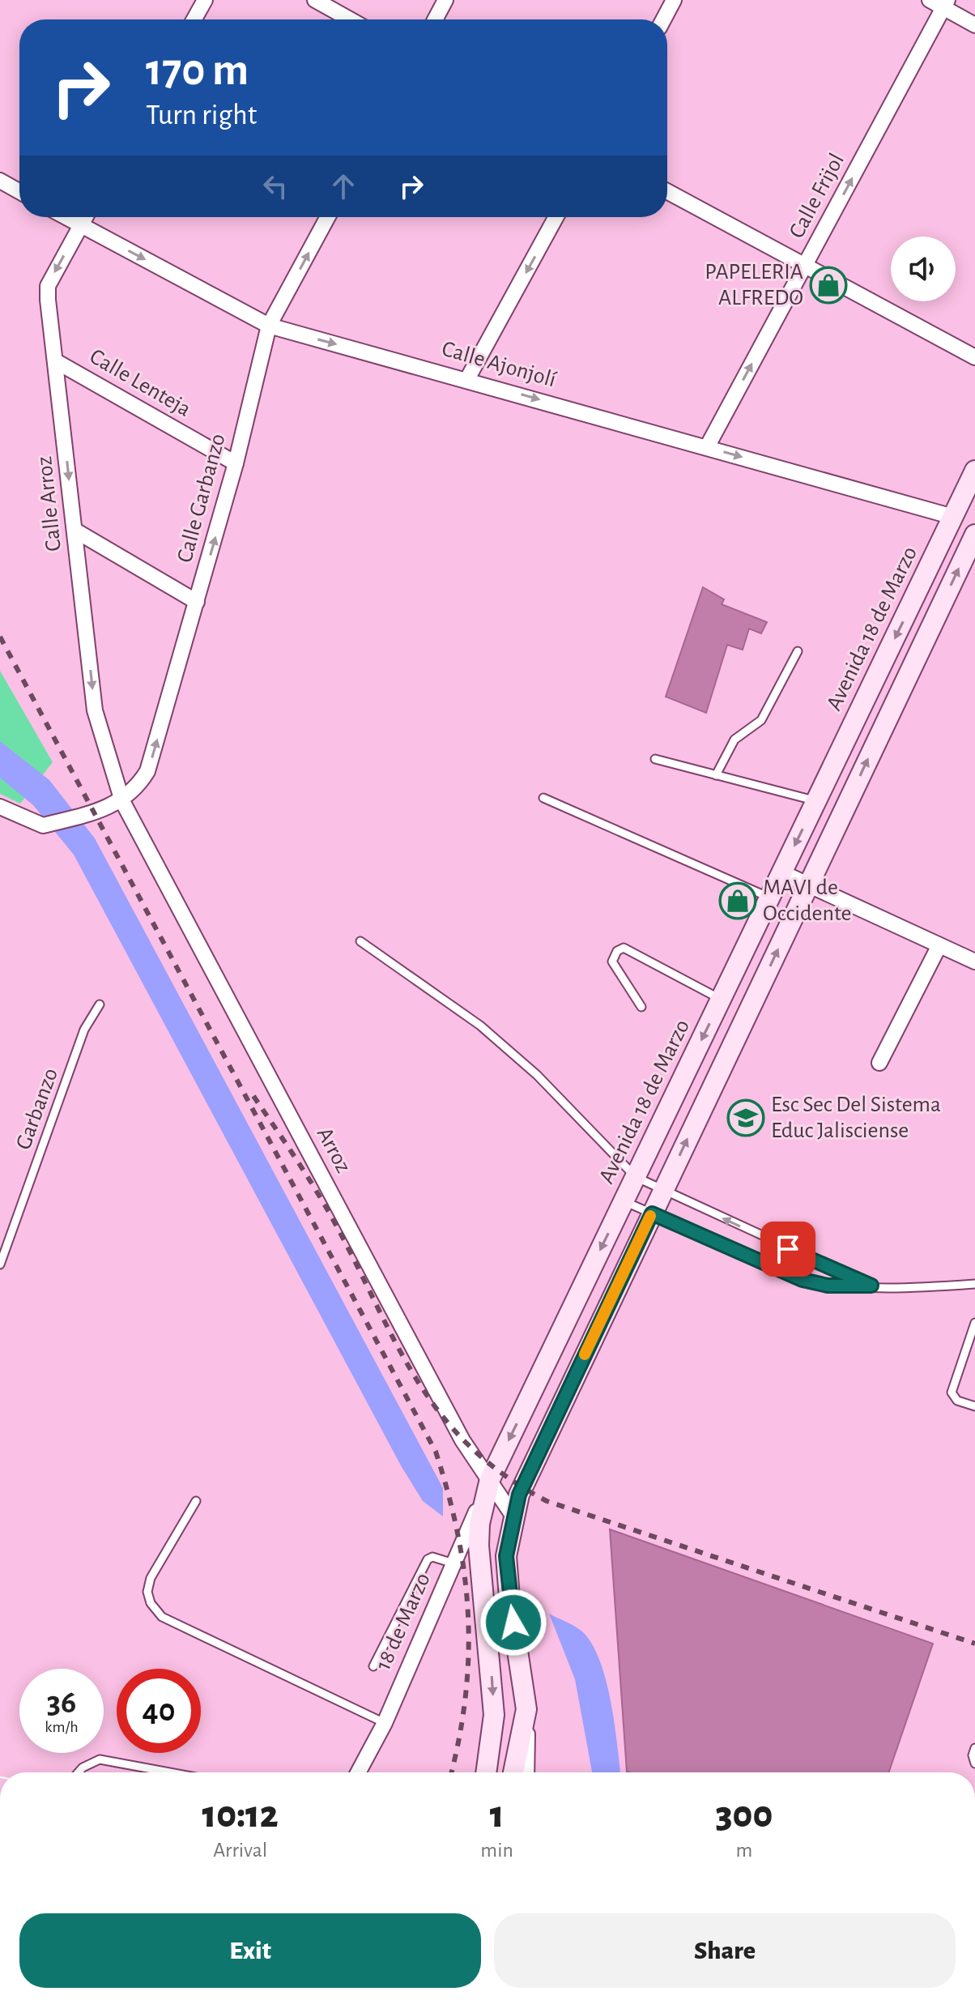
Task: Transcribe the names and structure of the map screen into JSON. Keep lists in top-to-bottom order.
{
  "streets": {
    "street": [
      "Calle Frijol",
      "Calle Ajonjolí",
      "Calle Lenteja",
      "Calle Garbanzo",
      "Calle Arroz",
      "Avenida 18 de Marzo",
      "Arroz",
      "18 de Marzo"
    ],
    "lane": ["Garbanzo"]
  },
  "crossings": [
    ["Calle Frijol", "Calle Ajonjolí"],
    ["Calle Ajonjolí", "Calle Garbanzo"],
    ["Calle Ajonjolí", "Calle Arroz"],
    ["Calle Ajonjolí", "Avenida 18 de Marzo"],
    ["Calle Lenteja", "Calle Garbanzo"],
    ["Calle Lenteja", "Calle Arroz"],
    ["Calle Garbanzo", "Calle Arroz"],
    ["Calle Garbanzo", "Arroz"],
    ["Calle Arroz", "Arroz"],
    ["Avenida 18 de Marzo", "Arroz"],
    ["Avenida 18 de Marzo", "18 de Marzo"],
    ["Arroz", "18 de Marzo"]
  ],
  "one_way": [
    "Calle Frijol",
    "Calle Ajonjolí",
    "Calle Garbanzo",
    "Calle Arroz"
  ],
  "places": {
    "shop": ["PAPELERIA ALFREDO", "MAVI de Occidente"],
    "school or university": ["Esc Sec Del Sistema Educ Jalisciense"]
  },
  "page": {
    "turn": ["170 m", "Turn right"],
    "speed": "36 km/h",
    "limit": "40",
    "eta": [
      "10:12",
      "Arrival",
      "1",
      "min",
      "300",
      "m"
    ],
    "buttons": ["Exit", "Share"]
  }
}
